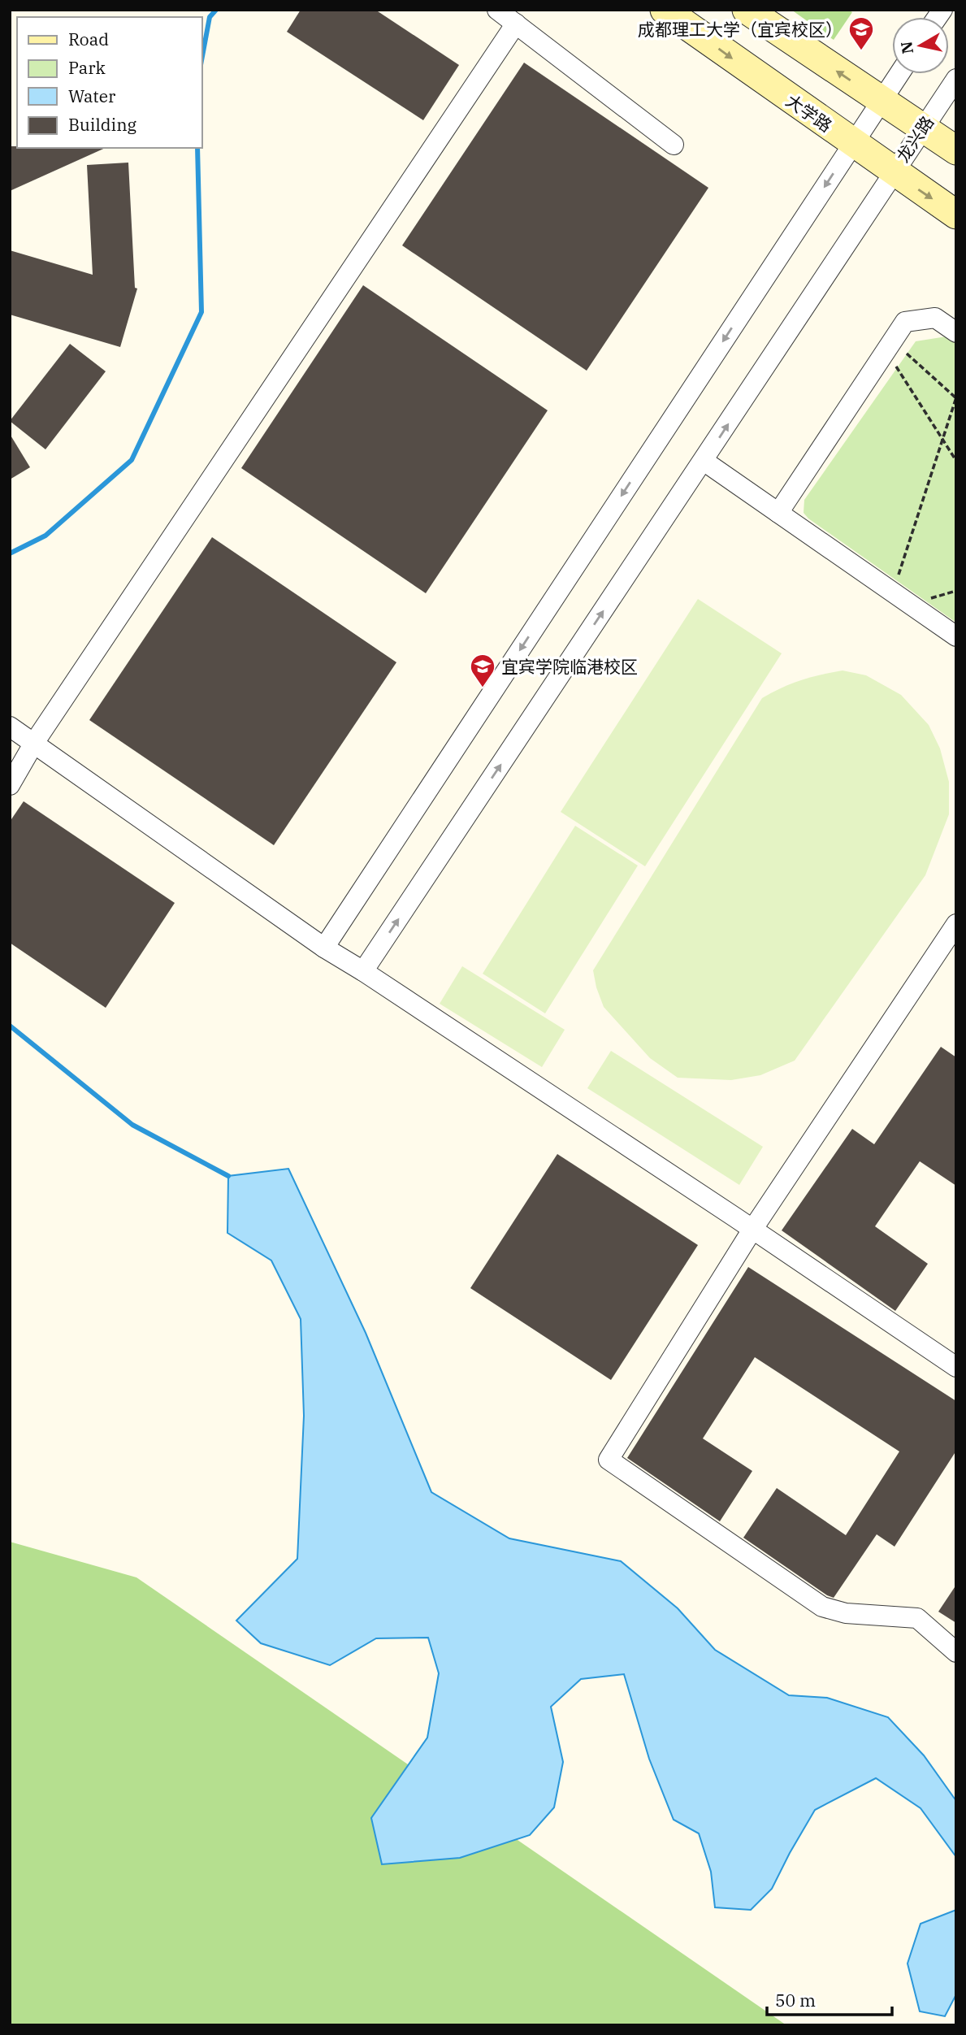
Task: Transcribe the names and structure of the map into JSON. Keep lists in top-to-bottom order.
{
  "streets": {
    "main road": ["大学路"],
    "street": ["龙兴路"]
  },
  "crossings": [
    ["大学路", "龙兴路"]
  ],
  "places": {
    "school or university": ["成都理工大学（宜宾校区）", "宜宾学院临港校区"]
  },
  "legend": [
    "Road",
    "Park",
    "Water",
    "Building"
  ],
  "scale_bar": "50 m",
  "north": "left"
}
